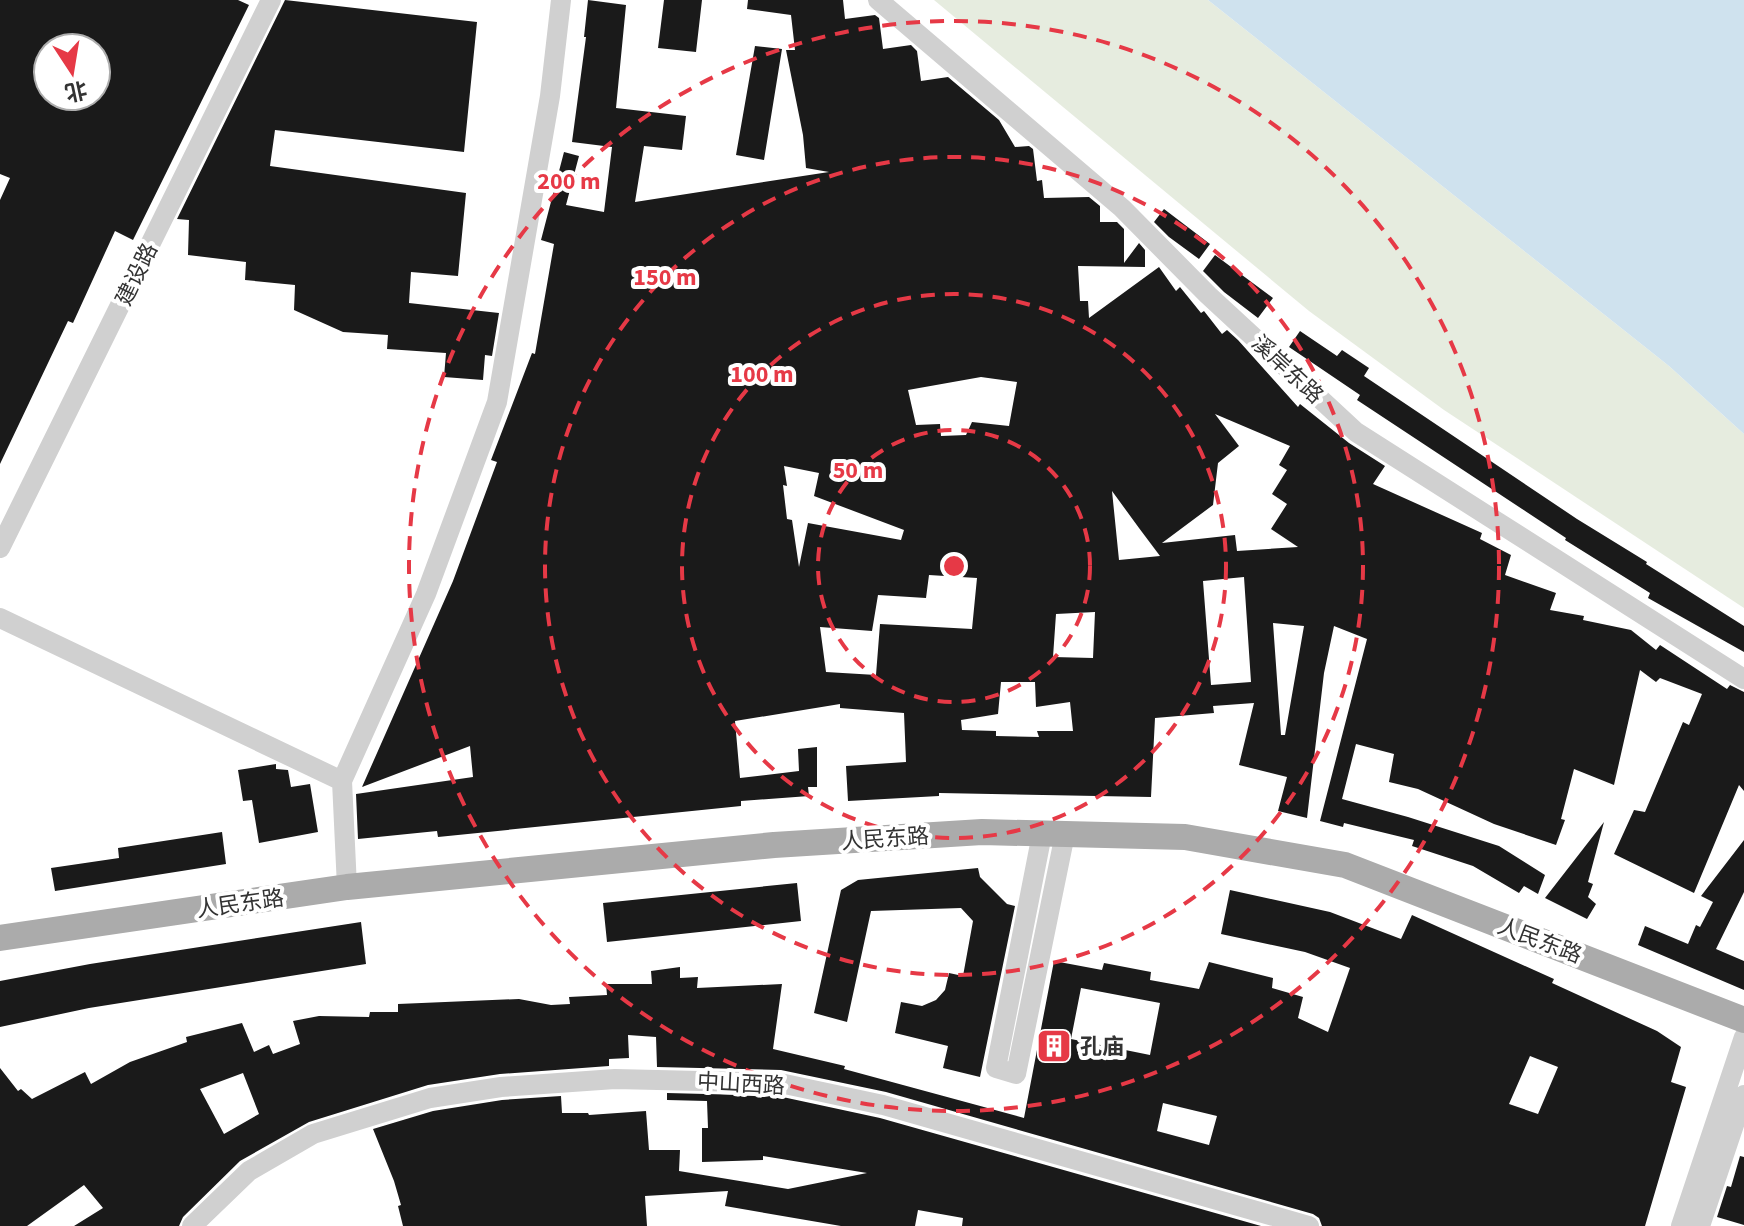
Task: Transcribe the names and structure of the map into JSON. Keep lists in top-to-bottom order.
{
  "streets": {
    "main road": ["人民东路"],
    "street": ["建设路", "溪岸东路", "中山西路"]
  },
  "places": {
    "building": ["孔庙"]
  },
  "north": "bottom",
  "rings": [
    "200 m",
    "150 m",
    "100 m",
    "50 m"
  ]
}
